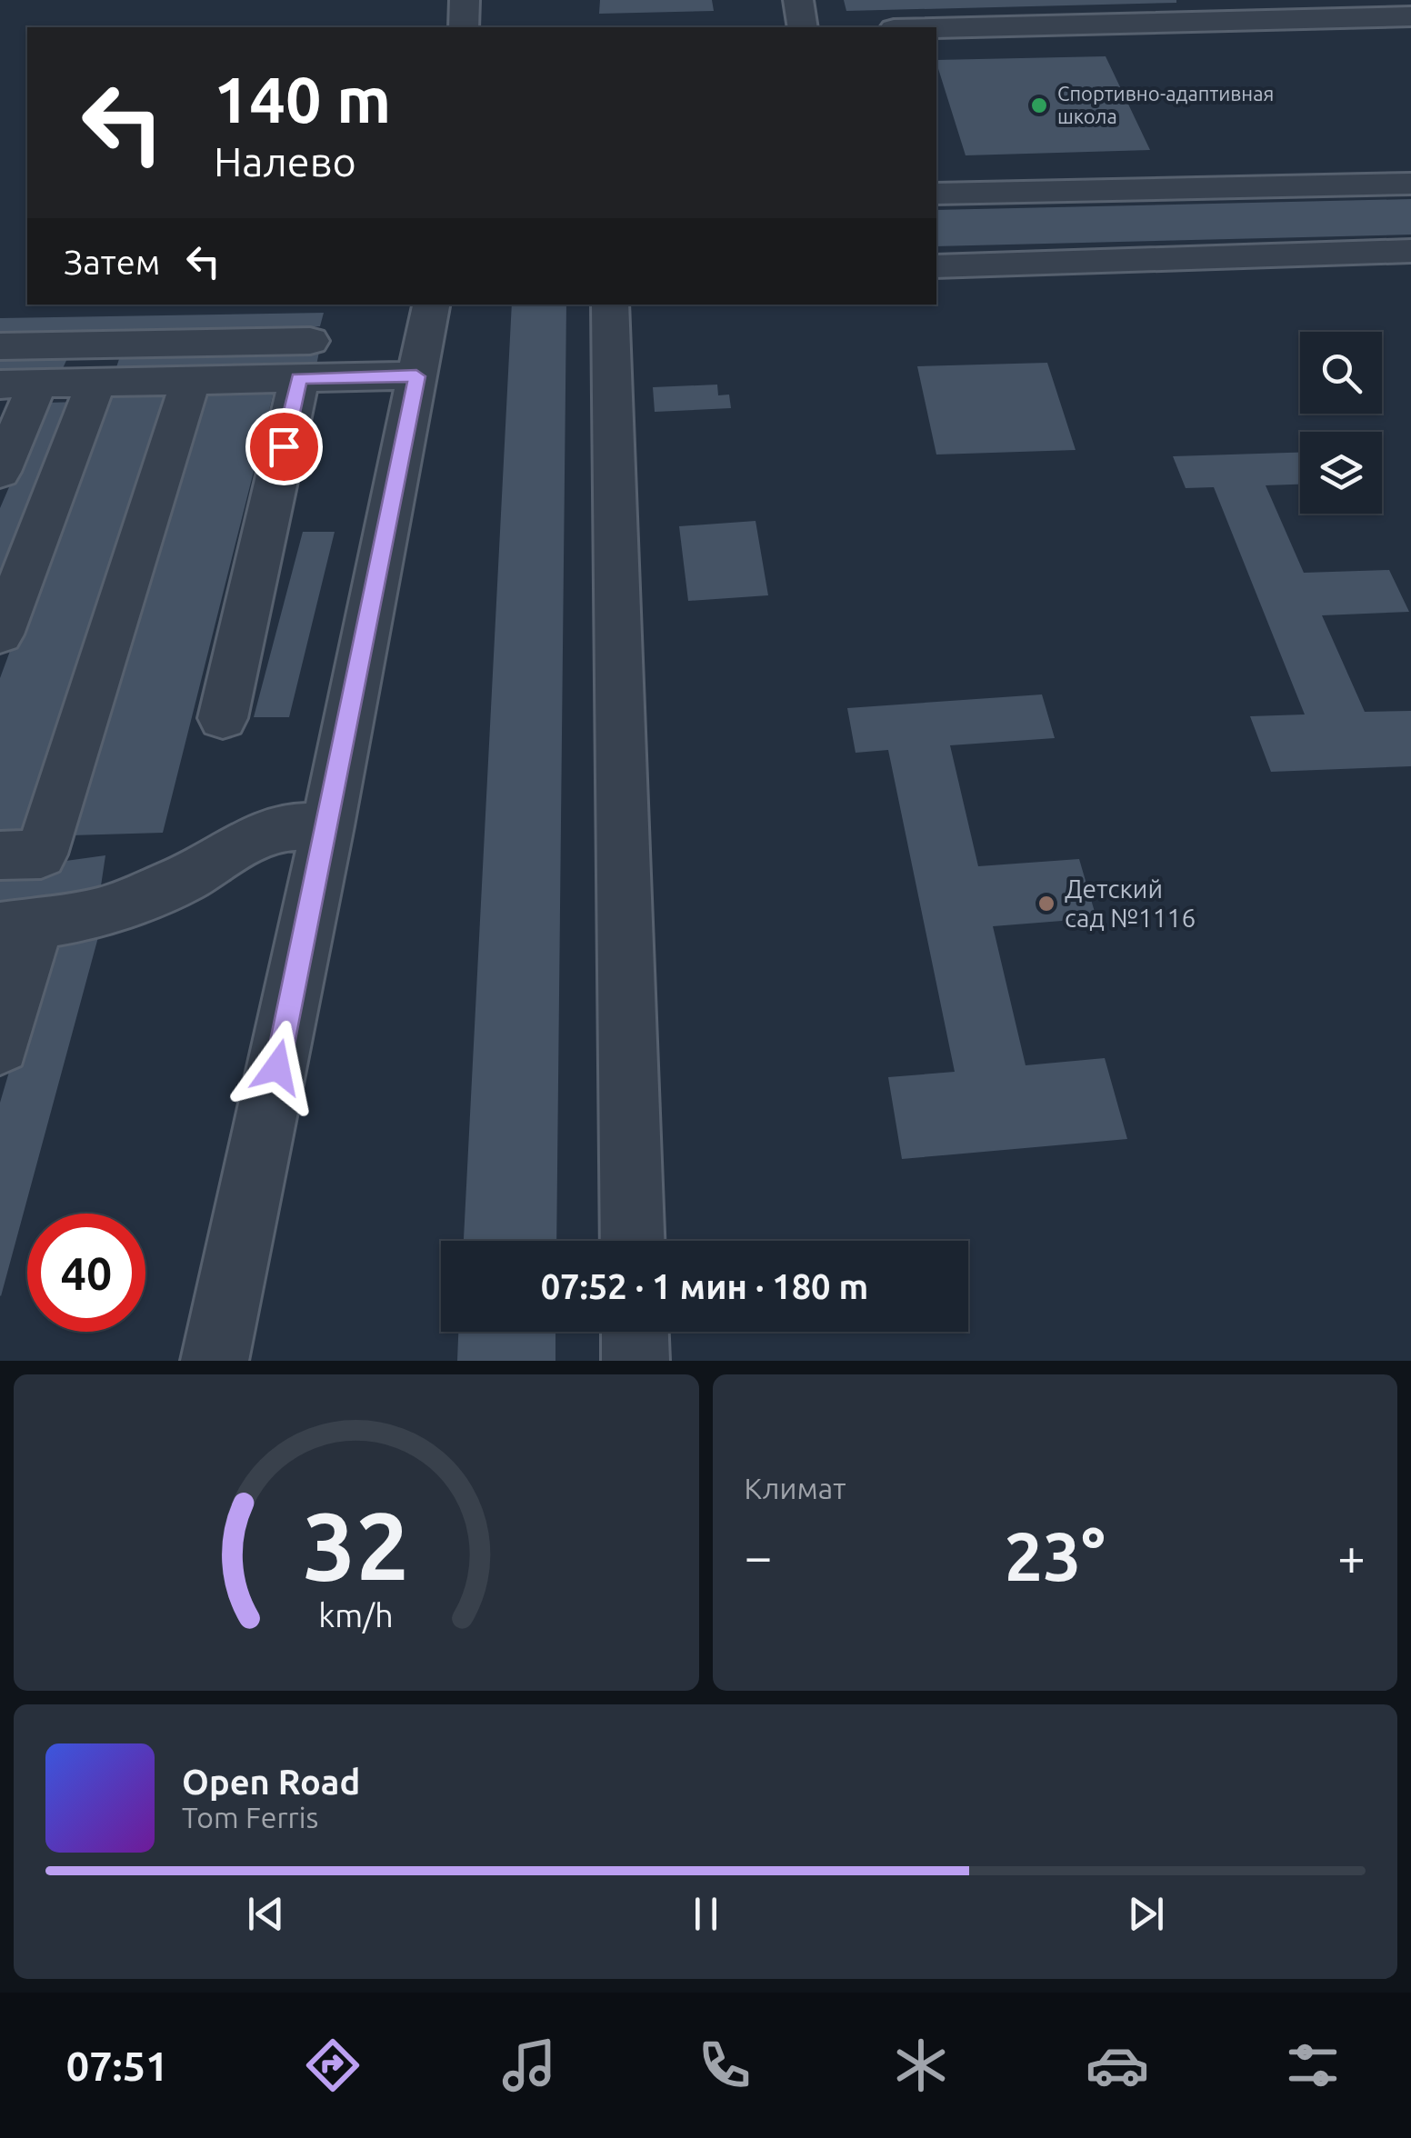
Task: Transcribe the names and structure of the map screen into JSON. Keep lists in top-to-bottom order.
{
  "places": ["Спортивно-адаптивная школа", "Детский сад №1116"],
  "page": {
    "turn": ["140 m", "Налево"],
    "then": "Затем",
    "limit": "40",
    "trip": "07:52 · 1 мин · 180 m",
    "tile": "Климат",
    "heat": ["−", "23°", "+"],
    "song": ["Open Road", "Tom Ferris"],
    "tabs": "07:51",
    "gauge": ["32", "km/h"]
  }
}
